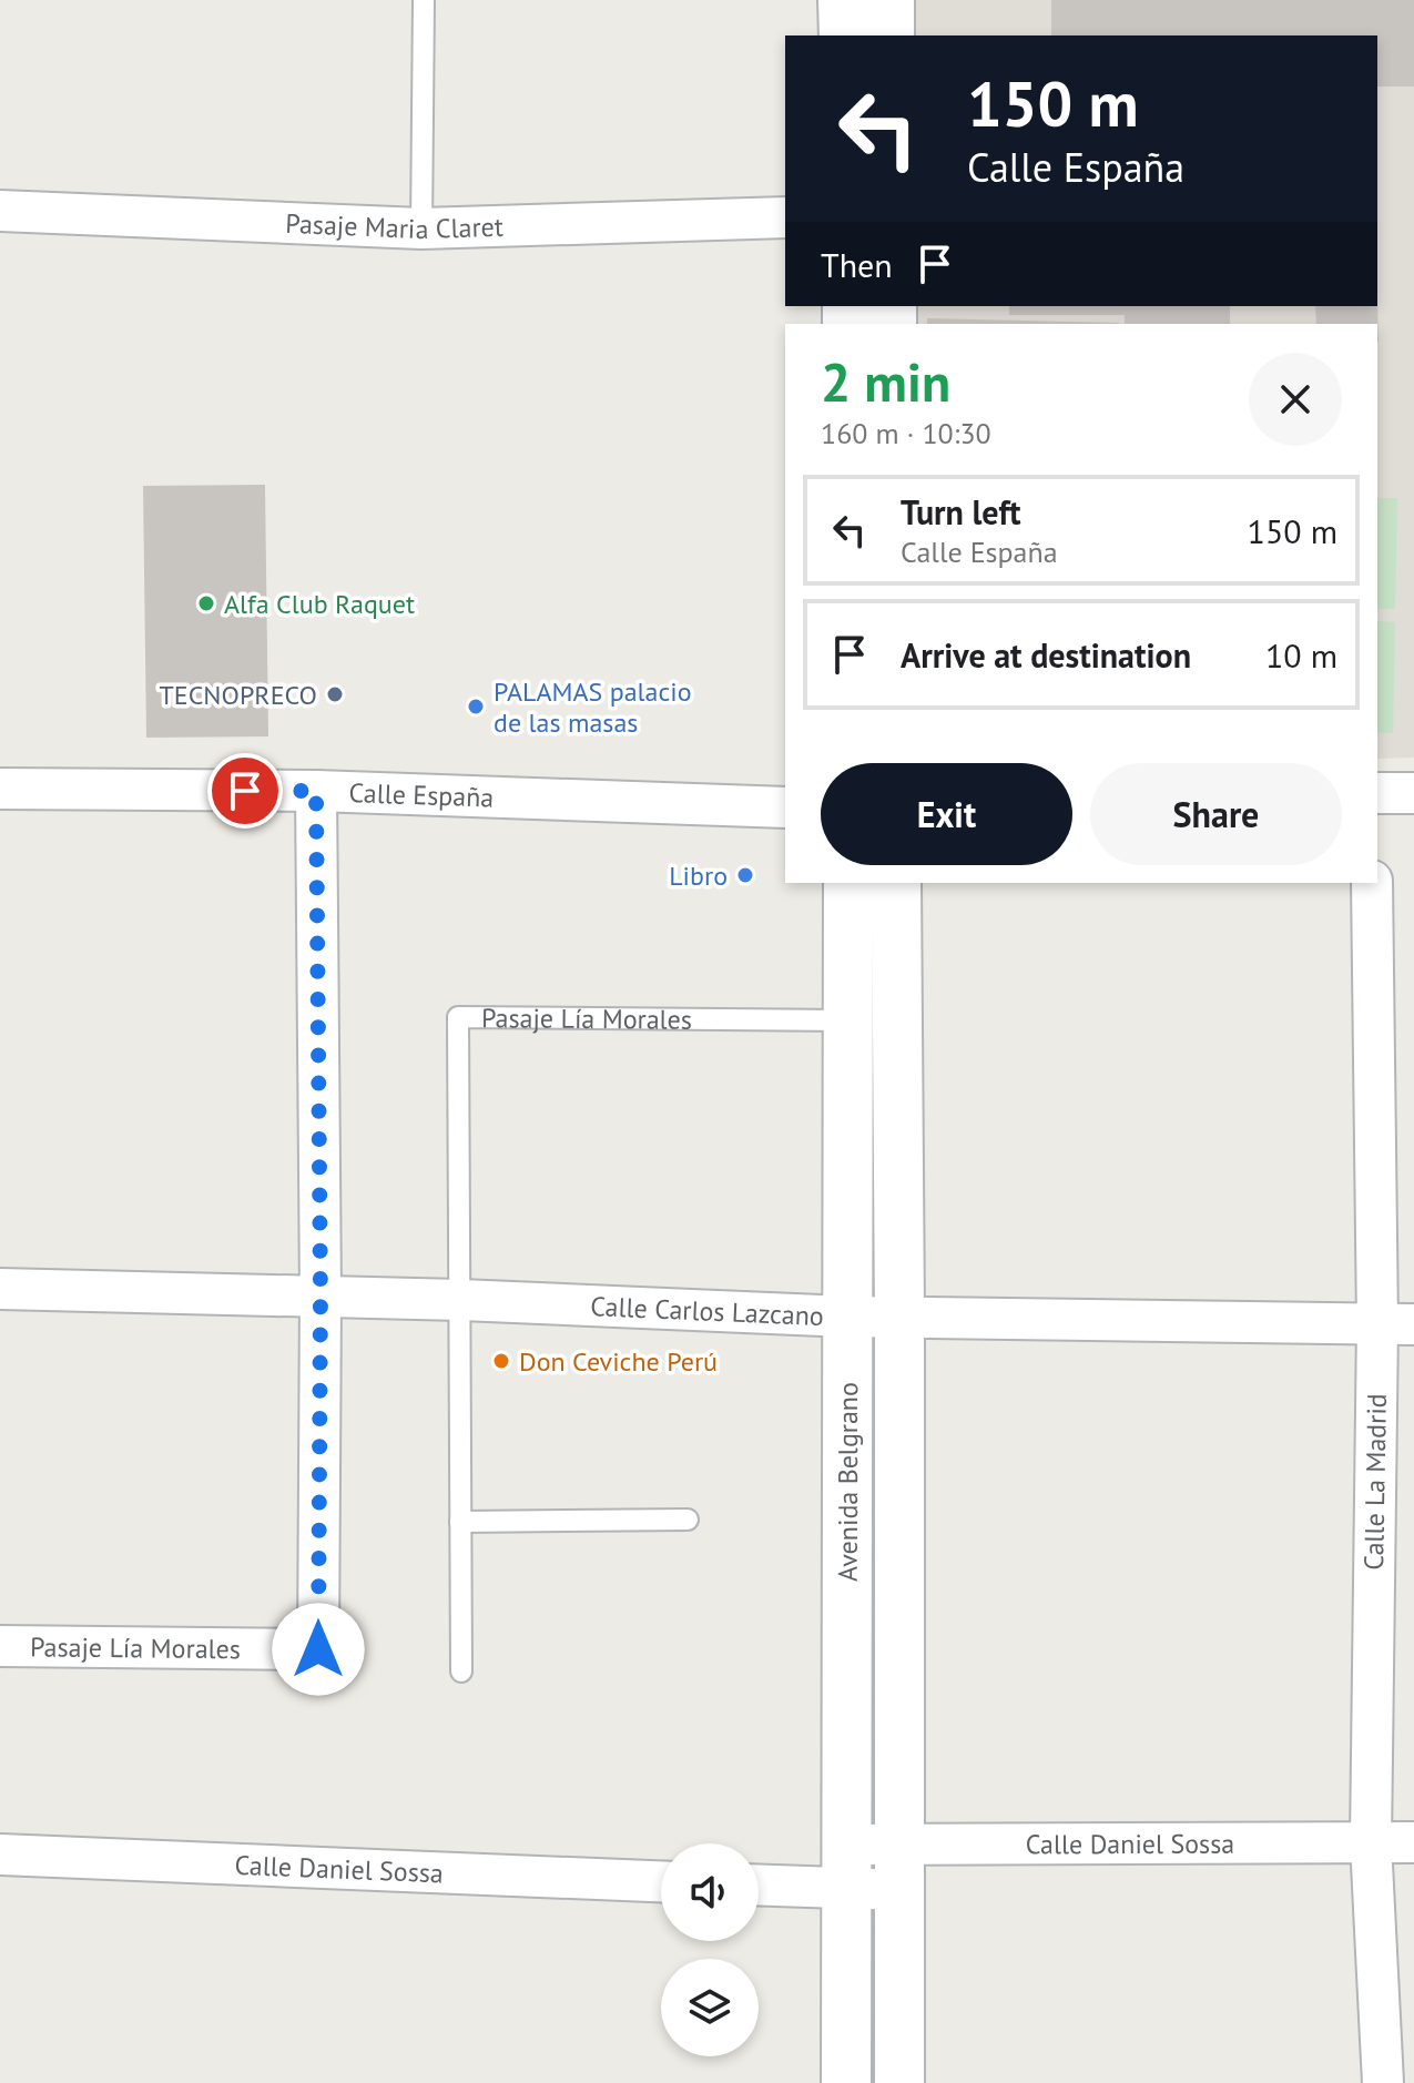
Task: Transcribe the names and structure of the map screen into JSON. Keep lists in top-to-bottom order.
{
  "streets": {
    "street": [
      "Pasaje Maria Claret",
      "Calle España",
      "Pasaje Lía Morales",
      "Calle Carlos Lazcano",
      "Avenida Belgrano",
      "Calle La Madrid",
      "Calle Daniel Sossa"
    ]
  },
  "crossings": [
    ["Calle España", "Pasaje Lía Morales"],
    ["Pasaje Lía Morales", "Calle Carlos Lazcano"],
    ["Pasaje Lía Morales", "Avenida Belgrano"],
    ["Calle Carlos Lazcano", "Avenida Belgrano"],
    ["Calle Carlos Lazcano", "Calle La Madrid"],
    ["Avenida Belgrano", "Calle Daniel Sossa"],
    ["Calle La Madrid", "Calle Daniel Sossa"]
  ],
  "places": [
    "Alfa Club Raquet",
    "TECNOPRECO",
    "PALAMAS palacio de las masas",
    "Libro",
    "Don Ceviche Perú"
  ],
  "page": {
    "turn": ["150 m", "Calle España"],
    "then": "Then",
    "heading": ["2 min", "160 m · 10:30"],
    "list": [
      {
        "name": "Turn left",
        "note": "Calle España",
        "value": "150 m"
      },
      {
        "name": "Arrive at destination",
        "value": "10 m"
      }
    ],
    "buttons": ["Exit", "Share"]
  }
}
